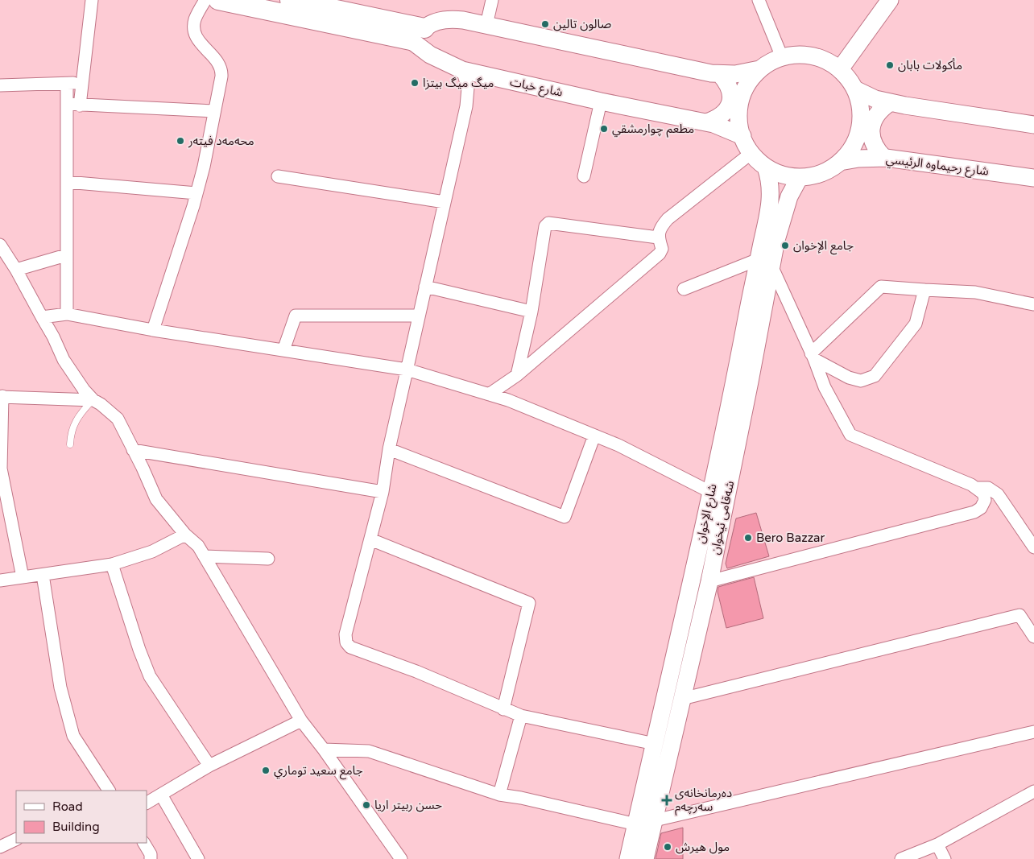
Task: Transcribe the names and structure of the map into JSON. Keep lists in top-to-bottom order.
{
  "streets": {
    "main road": [
      "شارع خبات",
      "شارع رحيماوه الرئيسي",
      "شارع الإخوان",
      "شەقامی ئیخوان"
    ]
  },
  "crossings": [
    ["شارع خبات", "شارع رحيماوه الرئيسي"],
    ["شارع خبات", "شارع الإخوان"],
    ["شارع خبات", "شەقامی ئیخوان"],
    ["شارع رحيماوه الرئيسي", "شارع الإخوان"],
    ["شارع رحيماوه الرئيسي", "شەقامی ئیخوان"],
    ["شارع الإخوان", "شەقامی ئیخوان"]
  ],
  "places": {
    "other": [
      "صالون تالين",
      "مأكولات بابان",
      "ميگ ميگ بيتزا",
      "مطعم چوارمشقي",
      "محەمەد فیتەر",
      "جامع الإخوان",
      "Bero Bazzar",
      "جامع سعيد توماري",
      "حسن ربيتر اريا",
      "مول هيرش"
    ],
    "health": ["دەرمانخانەی سەرچەم"]
  },
  "legend": ["Road", "Building"]
}
